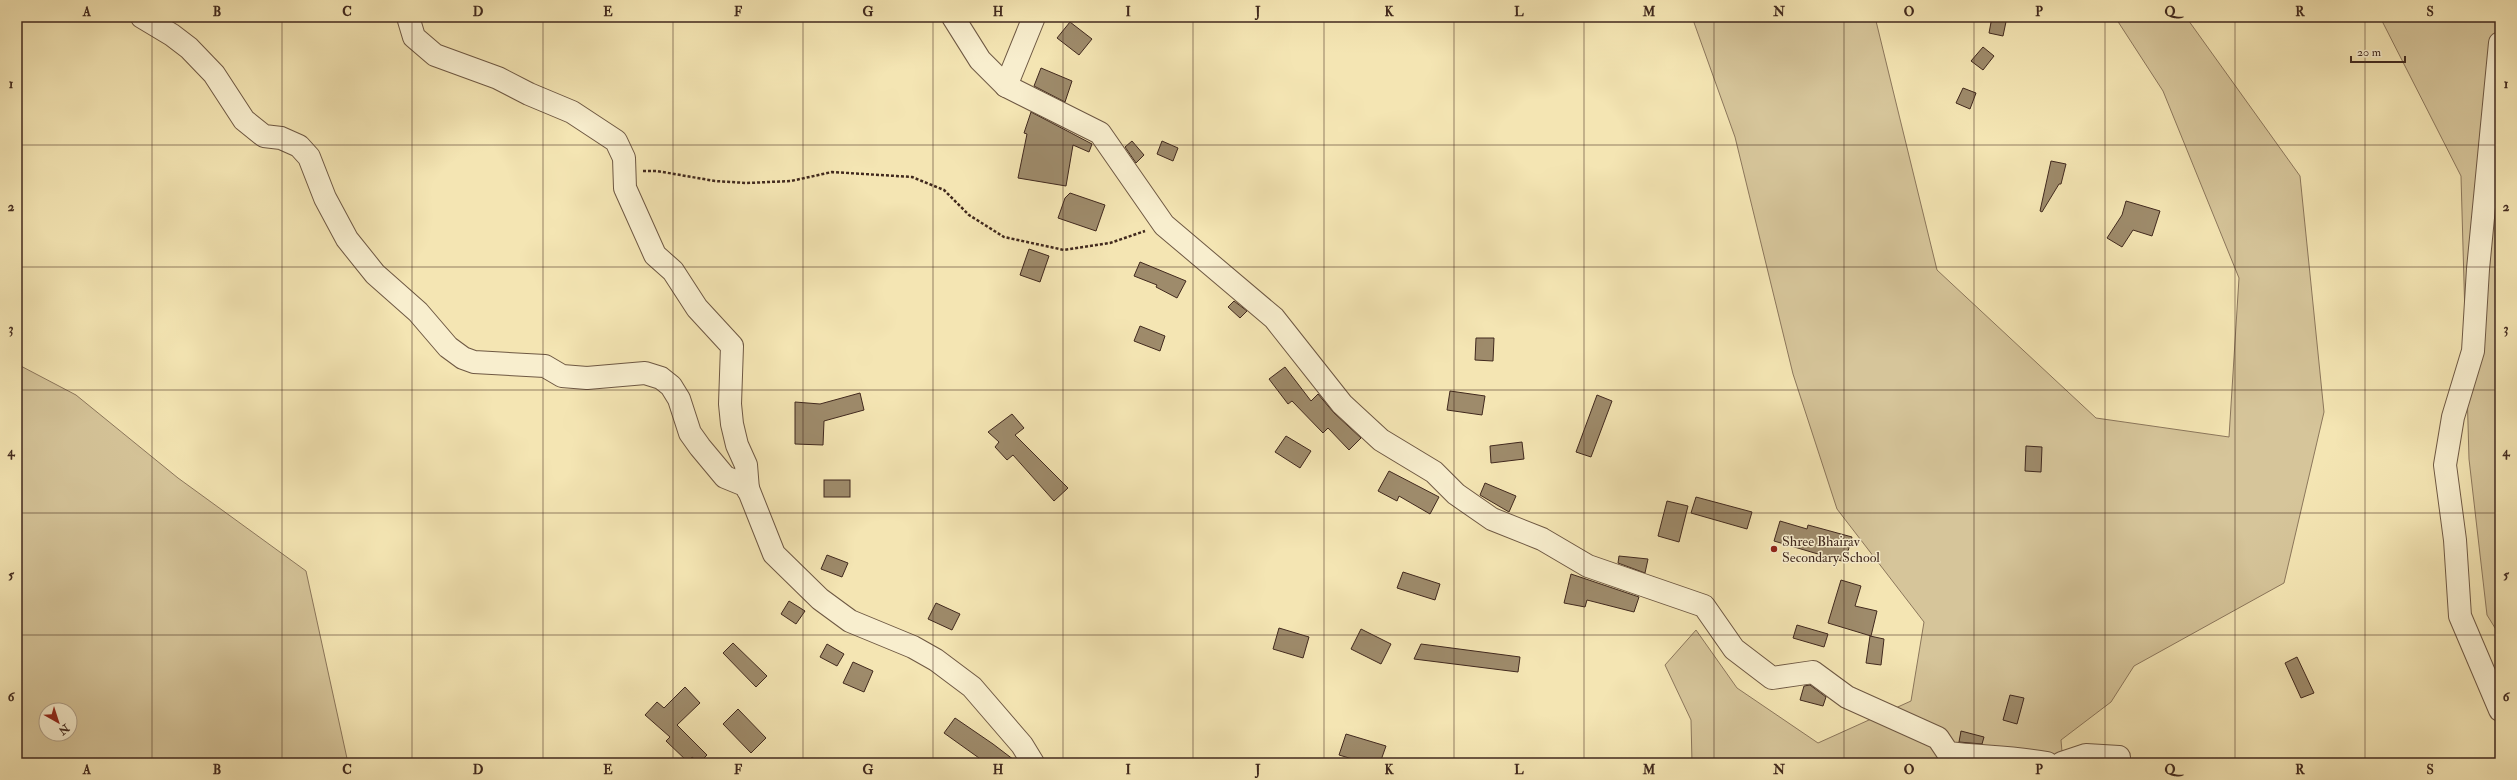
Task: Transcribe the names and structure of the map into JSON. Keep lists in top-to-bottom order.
{
  "places": ["Shree Bhairav Secondary School"],
  "scale_bar": "20 m",
  "north": "bottom right",
  "grid": {
    "columns": [
      "A",
      "B",
      "C",
      "D",
      "E",
      "F",
      "G",
      "H",
      "I",
      "J",
      "K",
      "L",
      "M",
      "N",
      "O",
      "P",
      "Q",
      "R",
      "S"
    ],
    "rows": [
      "1",
      "2",
      "3",
      "4",
      "5",
      "6"
    ]
  }
}
